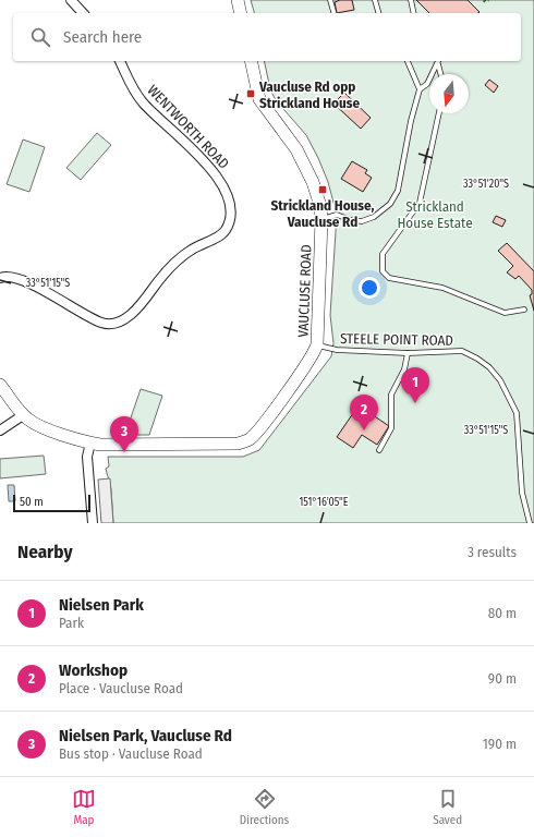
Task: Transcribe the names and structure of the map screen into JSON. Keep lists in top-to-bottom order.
{
  "streets": {
    "street": ["WENTWORTH ROAD", "VAUCLUSE ROAD"],
    "lane": ["STEELE POINT ROAD"]
  },
  "crossings": [
    ["VAUCLUSE ROAD", "STEELE POINT ROAD"]
  ],
  "parks": ["Strickland House Estate"],
  "places": {
    "transit": ["Vaucluse Rd opp Strickland House", "Strickland House, Vaucluse Rd"]
  },
  "scale_bar": "50 m",
  "north": "bottom",
  "page": {
    "search": "Search here",
    "pins": ["1", "2", "3"],
    "scale": "50 m",
    "heading": ["Nearby", "3 results"],
    "list": [
      {
        "mark": "1",
        "name": "Nielsen Park",
        "note": "Park",
        "value": "80 m"
      },
      {
        "mark": "2",
        "name": "Workshop",
        "note": "Place · Vaucluse Road",
        "value": "90 m"
      },
      {
        "mark": "3",
        "name": "Nielsen Park, Vaucluse Rd",
        "note": "Bus stop · Vaucluse Road",
        "value": "190 m"
      }
    ],
    "nav": ["Map", "Directions", "Saved"]
  },
  "coordinates": ["33°51'20\"S", "33°51'15\"S", "151°16'05\"E"]
}
